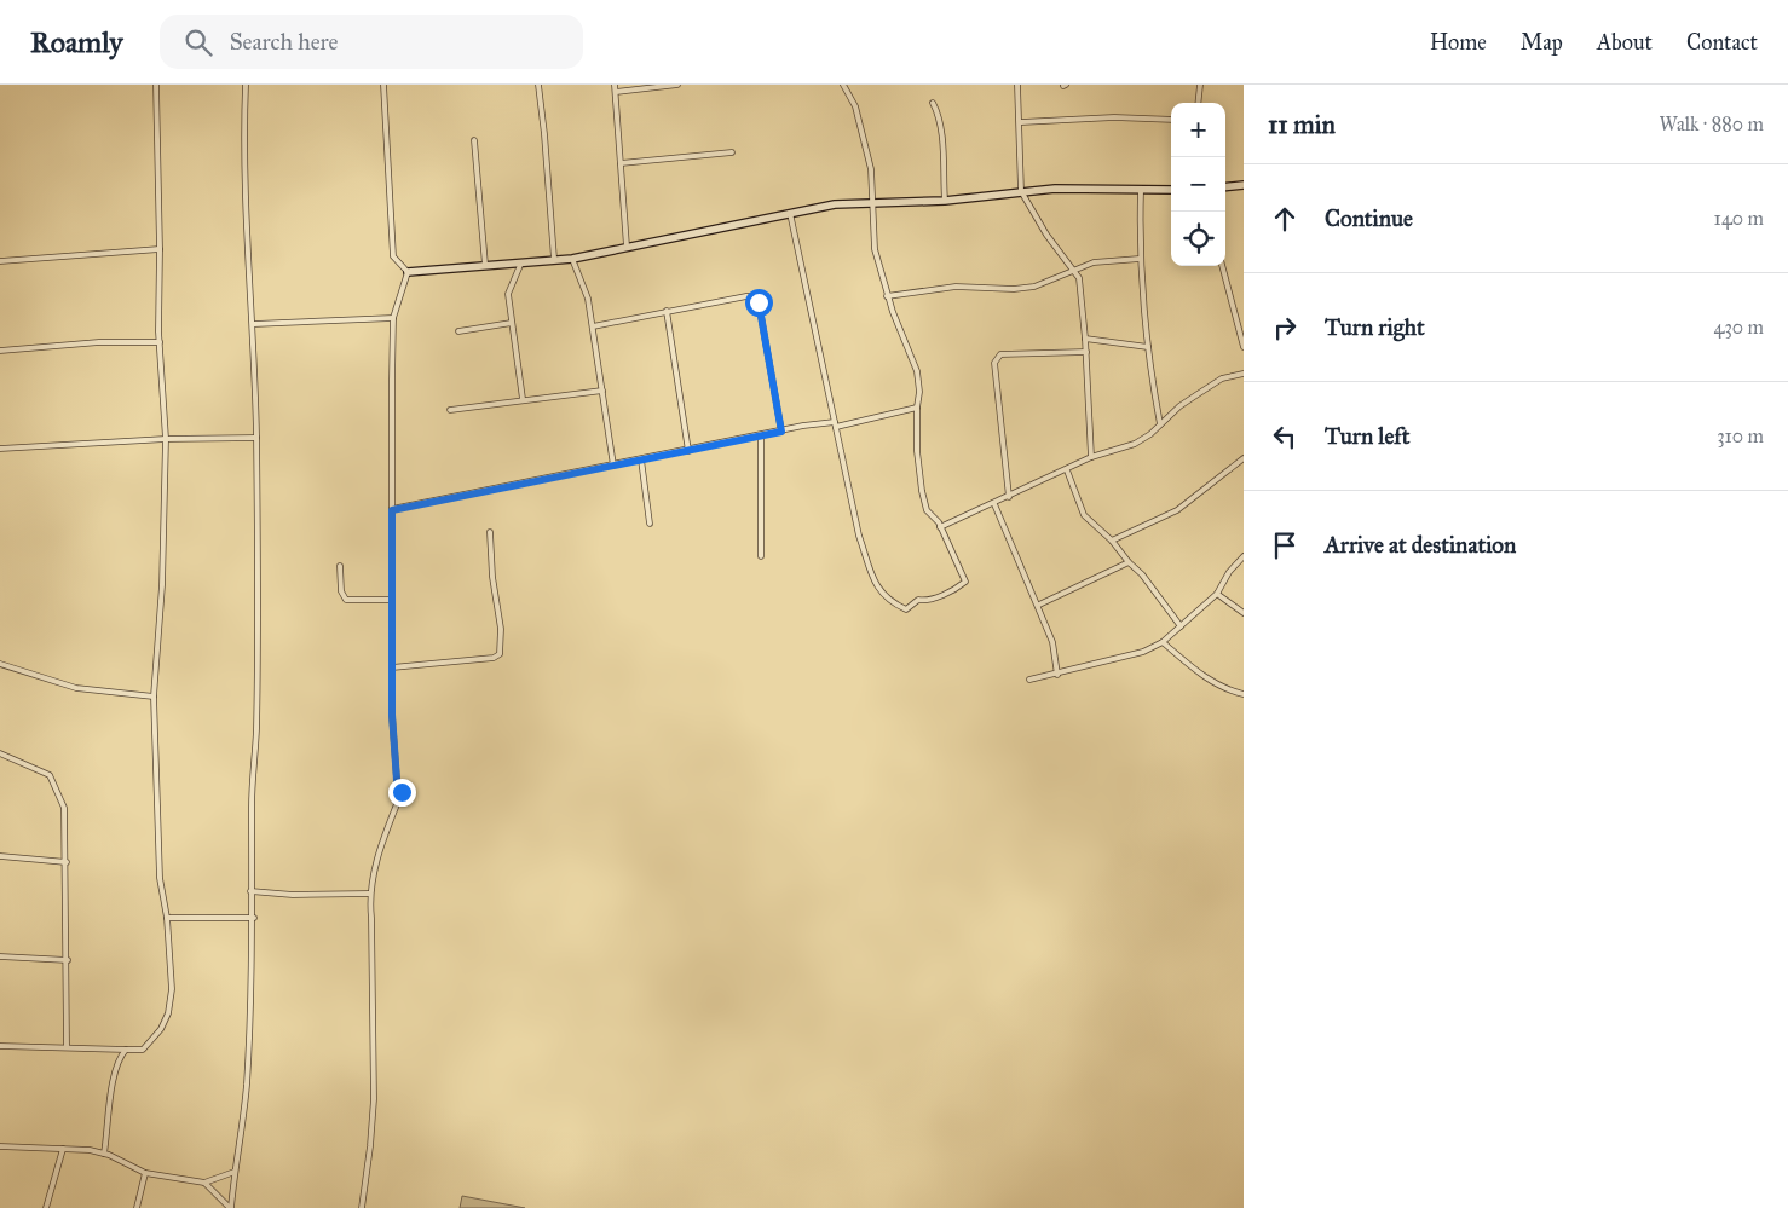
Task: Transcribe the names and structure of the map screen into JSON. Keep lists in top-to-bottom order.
{
  "page": {
    "header": "Roamly",
    "search": "Search here",
    "nav": [
      "Home",
      "Map",
      "About",
      "Contact"
    ],
    "heading": ["11 min", "Walk · 880 m"],
    "map_buttons": ["+", "−"],
    "list": [
      ["Continue", "140 m"],
      ["Turn right", "430 m"],
      ["Turn left", "310 m"],
      "Arrive at destination"
    ]
  }
}
